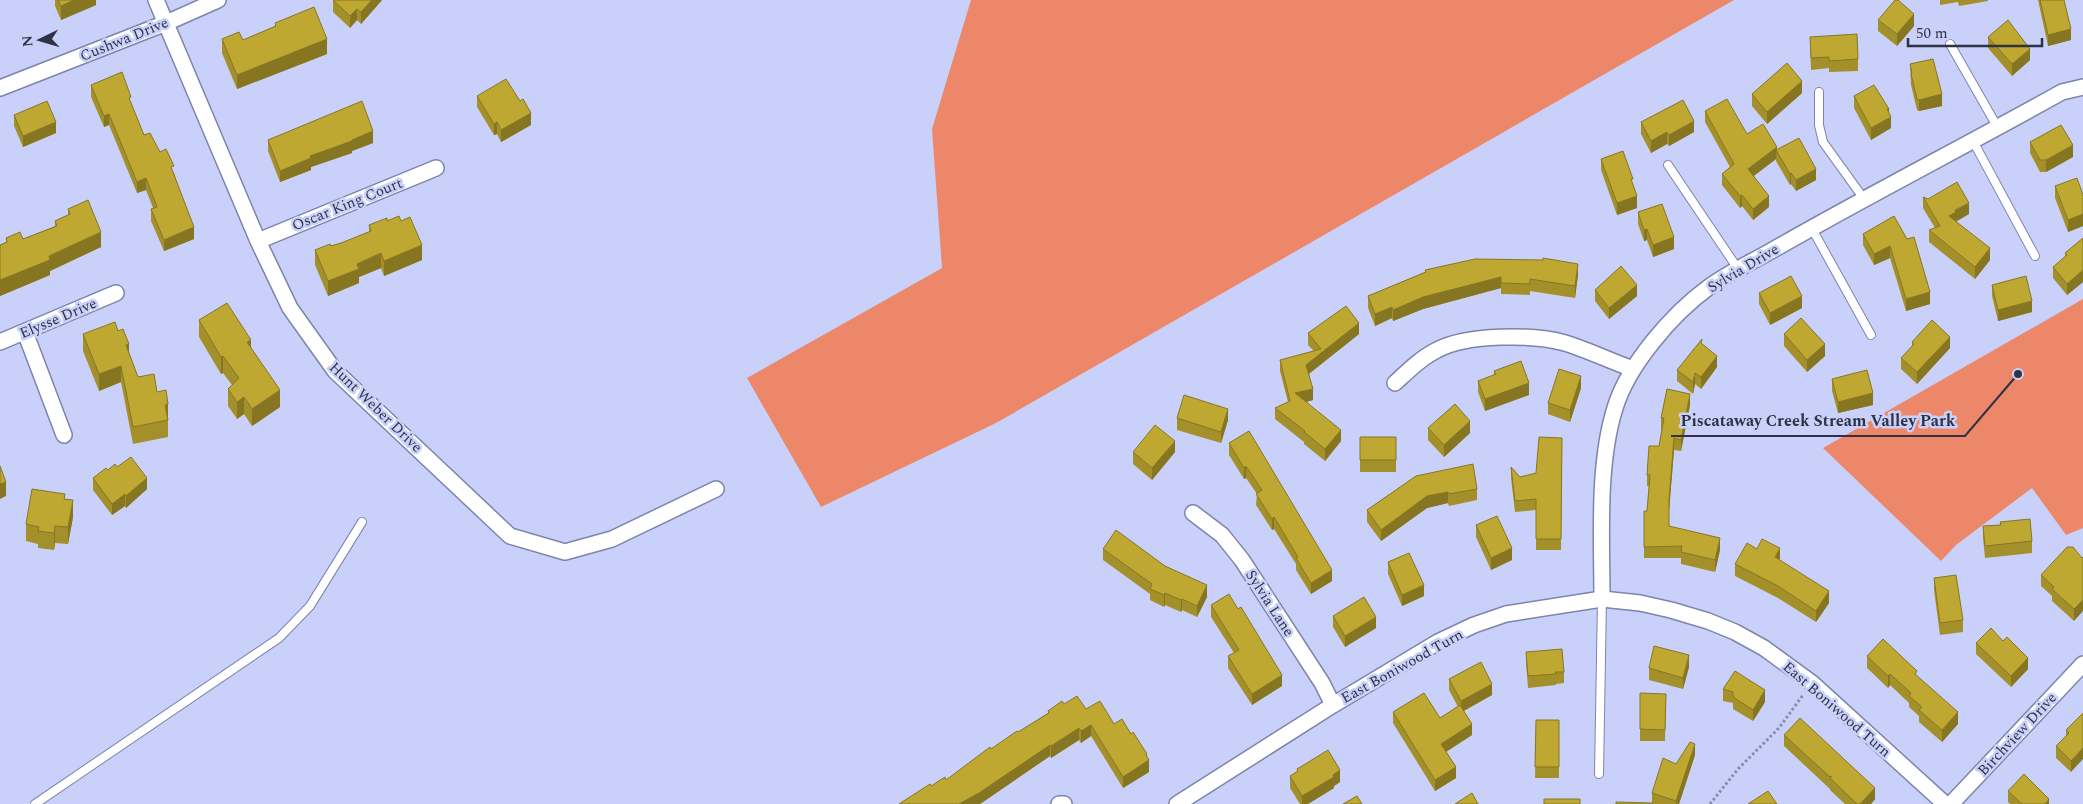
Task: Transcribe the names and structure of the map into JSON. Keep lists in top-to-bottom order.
{
  "streets": {
    "street": [
      "Cushwa Drive",
      "Oscar King Court",
      "Sylvia Drive",
      "Elysse Drive",
      "Hunt Weber Drive",
      "Sylvia Lane",
      "East Boniwood Turn",
      "Birchview Drive"
    ]
  },
  "crossings": [
    ["Cushwa Drive", "Hunt Weber Drive"],
    ["Oscar King Court", "Hunt Weber Drive"],
    ["Sylvia Drive", "East Boniwood Turn"],
    ["Sylvia Lane", "East Boniwood Turn"]
  ],
  "places": ["Piscataway Creek Stream Valley Park"],
  "scale_bar": "50 m",
  "north": "left"
}
